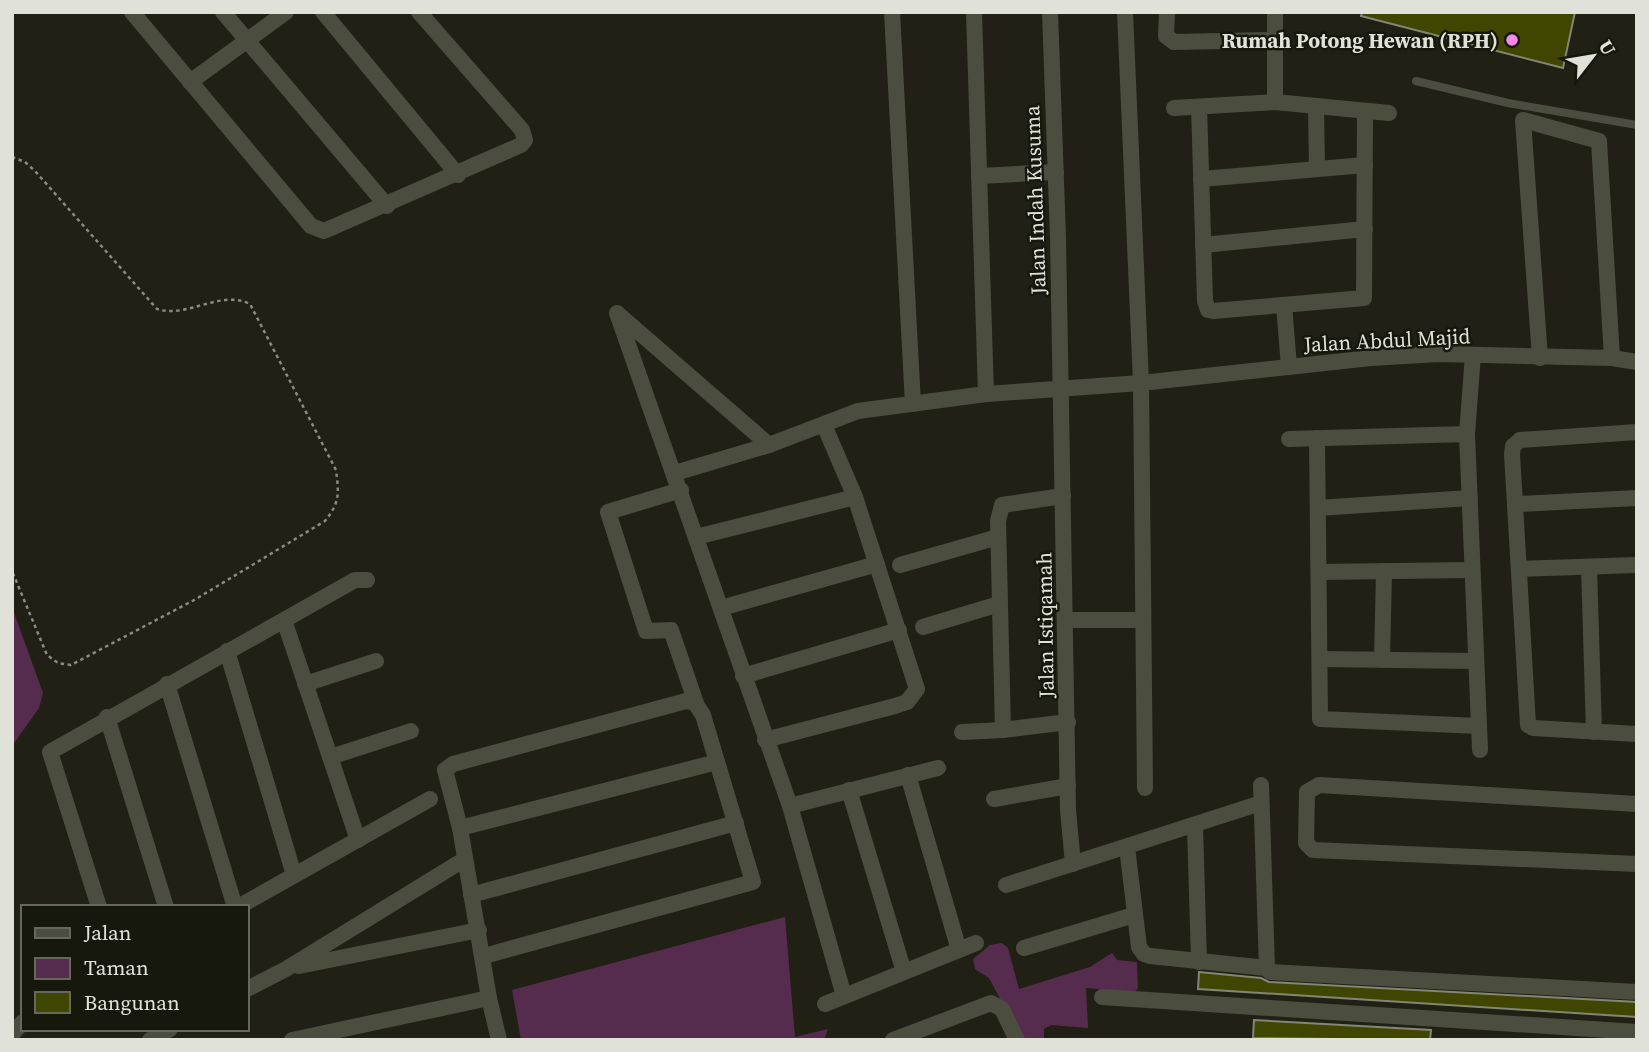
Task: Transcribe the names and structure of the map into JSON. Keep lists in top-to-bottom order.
{
  "streets": {
    "street": ["Jalan Indah Kusuma", "Jalan Abdul Majid", "Jalan Istiqamah"]
  },
  "crossings": [
    ["Jalan Indah Kusuma", "Jalan Abdul Majid"],
    ["Jalan Indah Kusuma", "Jalan Istiqamah"],
    ["Jalan Abdul Majid", "Jalan Istiqamah"]
  ],
  "places": ["Rumah Potong Hewan (RPH)"],
  "legend": ["Jalan", "Taman", "Bangunan"],
  "north": "top right"
}
